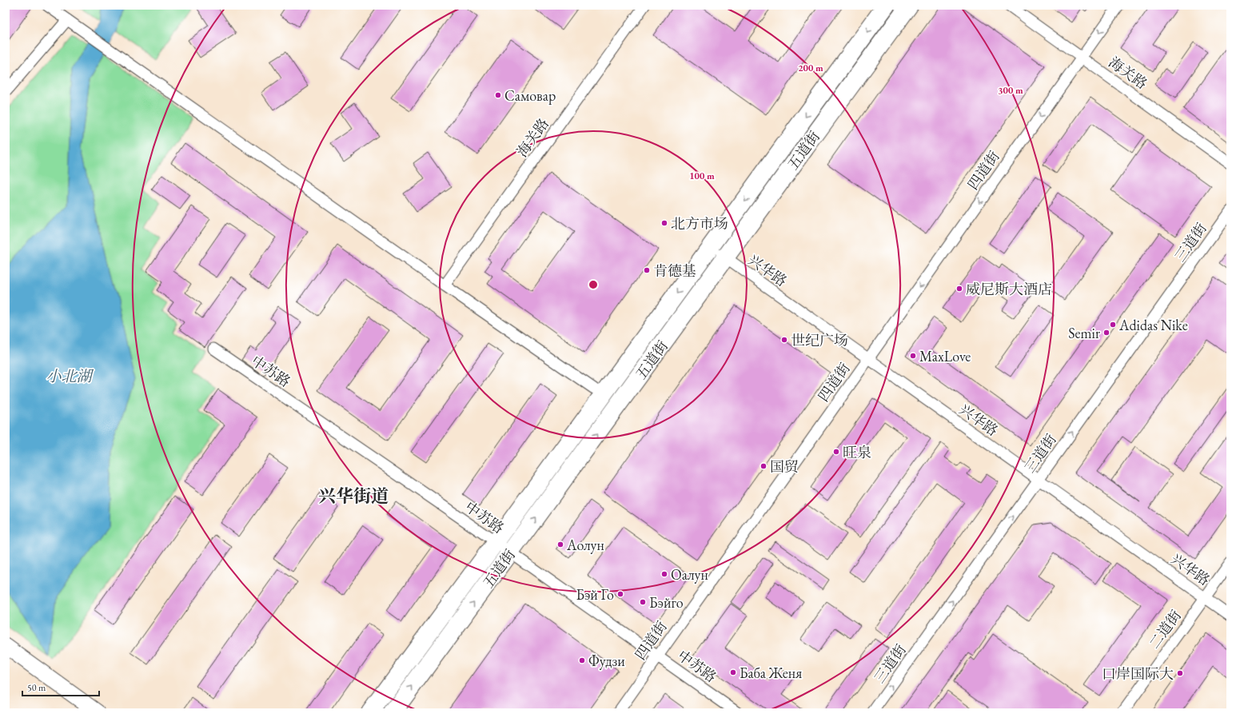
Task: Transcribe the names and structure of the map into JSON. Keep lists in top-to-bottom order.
{
  "streets": {
    "highway": ["五道街"],
    "street": [
      "海关路",
      "四道街",
      "三道街",
      "兴华路",
      "中苏路",
      "二道街"
    ]
  },
  "crossings": [
    ["海关路", "四道街"],
    ["五道街", "兴华路"],
    ["五道街", "中苏路"],
    ["四道街", "兴华路"],
    ["四道街", "中苏路"],
    ["三道街", "兴华路"],
    ["兴华路", "二道街"]
  ],
  "one_way": ["四道街", "三道街"],
  "districts": ["兴华街道"],
  "water": ["小北湖"],
  "places": [
    "Самовар",
    "北方市场",
    "肯德基",
    "威尼斯大酒店",
    "Adidas Nike",
    "Semir",
    "世纪广场",
    "MaxLove",
    "旺泉",
    "国贸",
    "Аолун",
    "Оалун",
    "Бэй Го",
    "Бэйго",
    "Фудзи",
    "Баба Женя",
    "口岸国际大"
  ],
  "scale_bar": "50 m",
  "rings": ["200 m", "300 m", "100 m"]
}
